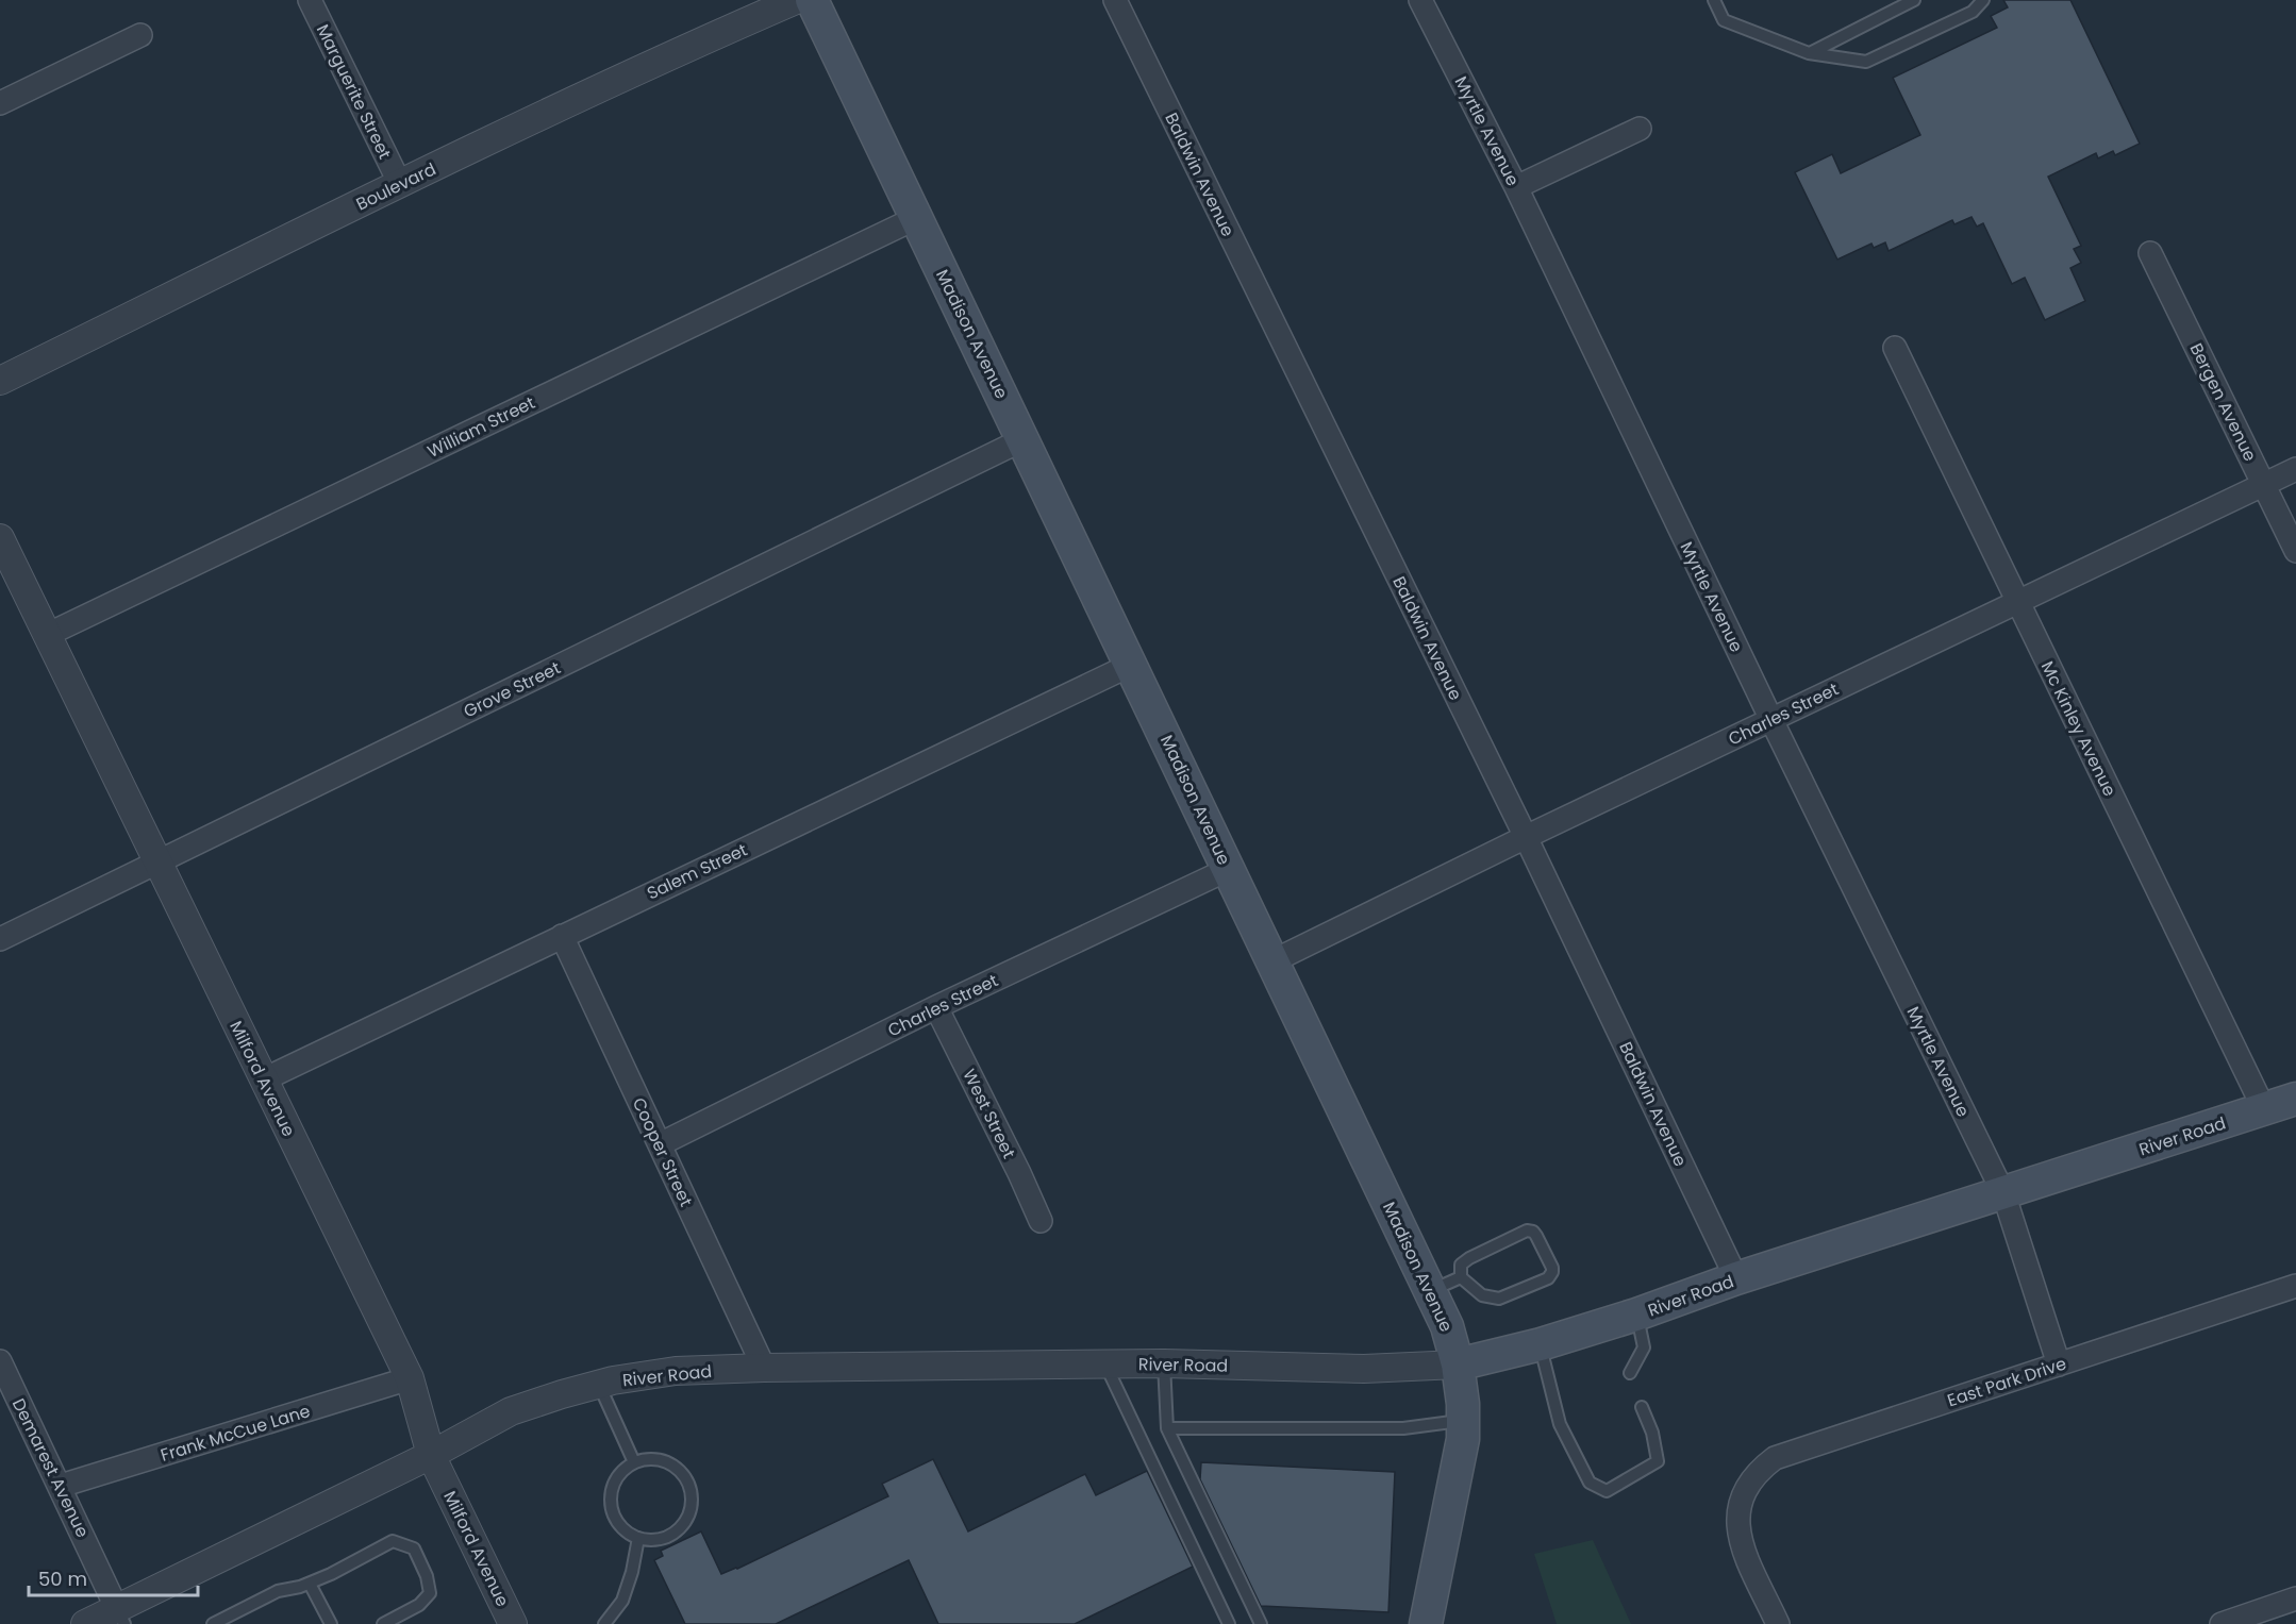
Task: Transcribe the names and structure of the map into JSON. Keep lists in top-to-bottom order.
{
  "streets": {
    "main road": ["Madison Avenue", "River Road"],
    "street": [
      "Marguerite Street",
      "Myrtle Avenue",
      "Baldwin Avenue",
      "Boulevard",
      "Bergen Avenue",
      "William Street",
      "Grove Street",
      "Charles Street",
      "Mc Kinley Avenue",
      "Salem Street",
      "Milford Avenue",
      "West Street",
      "Cooper Street",
      "East Park Drive",
      "Frank McCue Lane",
      "Demarest Avenue"
    ]
  },
  "crossings": [
    ["Marguerite Street", "Boulevard"],
    ["Myrtle Avenue", "Charles Street"],
    ["Myrtle Avenue", "River Road"],
    ["Myrtle Avenue", "East Park Drive"],
    ["Baldwin Avenue", "Charles Street"],
    ["Baldwin Avenue", "River Road"],
    ["Madison Avenue", "William Street"],
    ["Madison Avenue", "Grove Street"],
    ["Madison Avenue", "Charles Street"],
    ["Madison Avenue", "Salem Street"],
    ["Madison Avenue", "River Road"],
    ["Bergen Avenue", "Charles Street"],
    ["William Street", "Milford Avenue"],
    ["Grove Street", "Milford Avenue"],
    ["Charles Street", "Mc Kinley Avenue"],
    ["Charles Street", "West Street"],
    ["Charles Street", "Cooper Street"],
    ["Mc Kinley Avenue", "River Road"],
    ["Salem Street", "Milford Avenue"],
    ["Salem Street", "Cooper Street"],
    ["Milford Avenue", "River Road"],
    ["Milford Avenue", "Frank McCue Lane"],
    ["River Road", "Cooper Street"],
    ["River Road", "Demarest Avenue"],
    ["Frank McCue Lane", "Demarest Avenue"]
  ],
  "scale_bar": "50 m"
}
